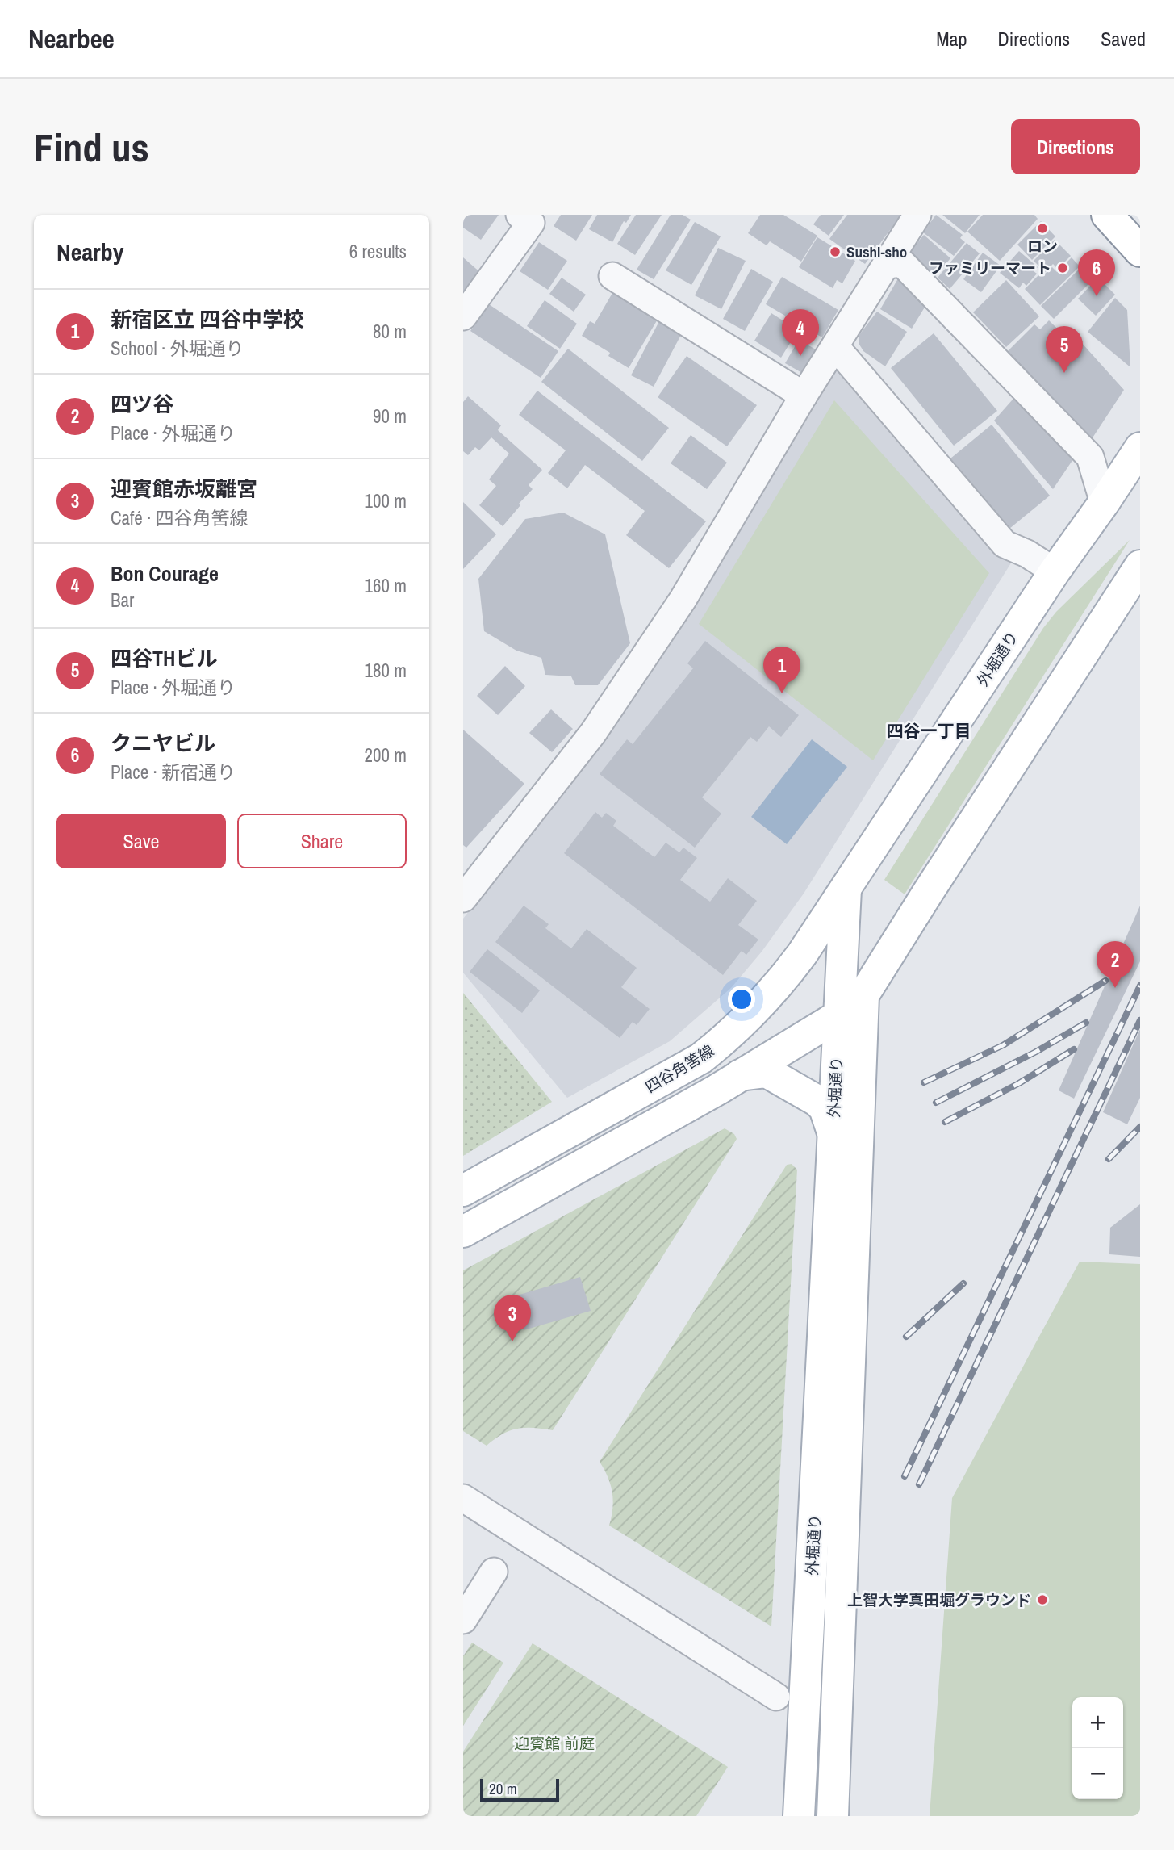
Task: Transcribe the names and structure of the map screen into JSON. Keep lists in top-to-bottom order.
{
  "streets": {
    "main road": ["外堀通り", "四谷角筈線"]
  },
  "crossings": [
    ["外堀通り", "四谷角筈線"]
  ],
  "districts": ["四谷一丁目"],
  "parks": ["迎賓館 前庭"],
  "places": [
    "ロン",
    "Sushi-sho",
    "ファミリーマート",
    "上智大学真田堀グラウンド"
  ],
  "scale_bar": "20 m",
  "page": {
    "header": "Nearbee",
    "nav": ["Map", "Directions", "Saved"],
    "buttons": [
      "Directions",
      ["Save", "Share"]
    ],
    "title": "Find us",
    "heading": ["Nearby", "6 results"],
    "pins": [
      "6",
      "4",
      "5",
      "1",
      "2",
      "3"
    ],
    "list": [
      {
        "mark": "1",
        "name": "新宿区立 四谷中学校",
        "note": "School · 外堀通り",
        "value": "80 m"
      },
      {
        "mark": "2",
        "name": "四ツ谷",
        "note": "Place · 外堀通り",
        "value": "90 m"
      },
      {
        "mark": "3",
        "name": "迎賓館赤坂離宮",
        "note": "Café · 四谷角筈線",
        "value": "100 m"
      },
      {
        "mark": "4",
        "name": "Bon Courage",
        "note": "Bar",
        "value": "160 m"
      },
      {
        "mark": "5",
        "name": "四谷THビル",
        "note": "Place · 外堀通り",
        "value": "180 m"
      },
      {
        "mark": "6",
        "name": "クニヤビル",
        "note": "Place · 新宿通り",
        "value": "200 m"
      }
    ],
    "map_buttons": ["+", "−"],
    "scale": "20 m"
  }
}
